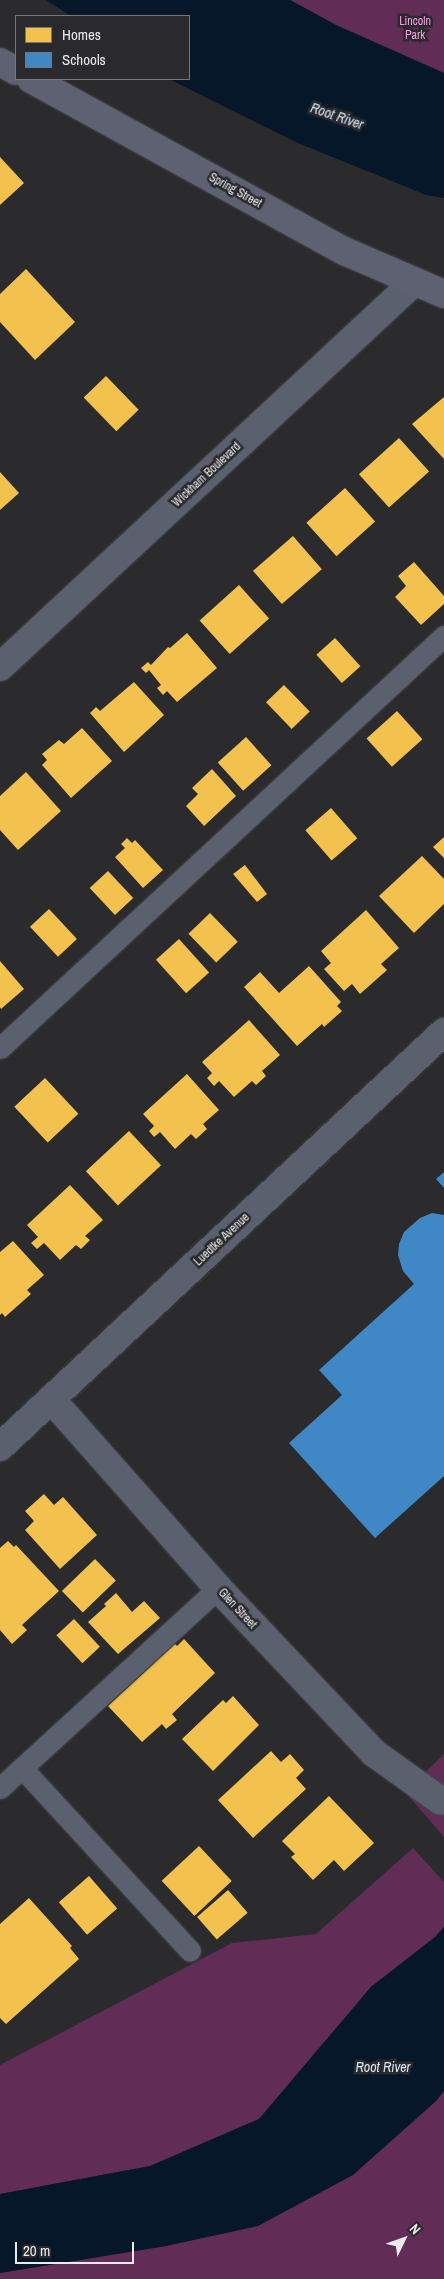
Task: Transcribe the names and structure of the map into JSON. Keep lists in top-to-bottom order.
{
  "streets": {
    "main road": ["Spring Street"],
    "street": ["Wickham Boulevard", "Luedtke Avenue", "Glen Street"]
  },
  "crossings": [
    ["Spring Street", "Wickham Boulevard"],
    ["Luedtke Avenue", "Glen Street"]
  ],
  "water": ["Root River"],
  "parks": ["Lincoln Park"],
  "legend": ["Homes", "Schools"],
  "scale_bar": "20 m",
  "north": "top right"
}
